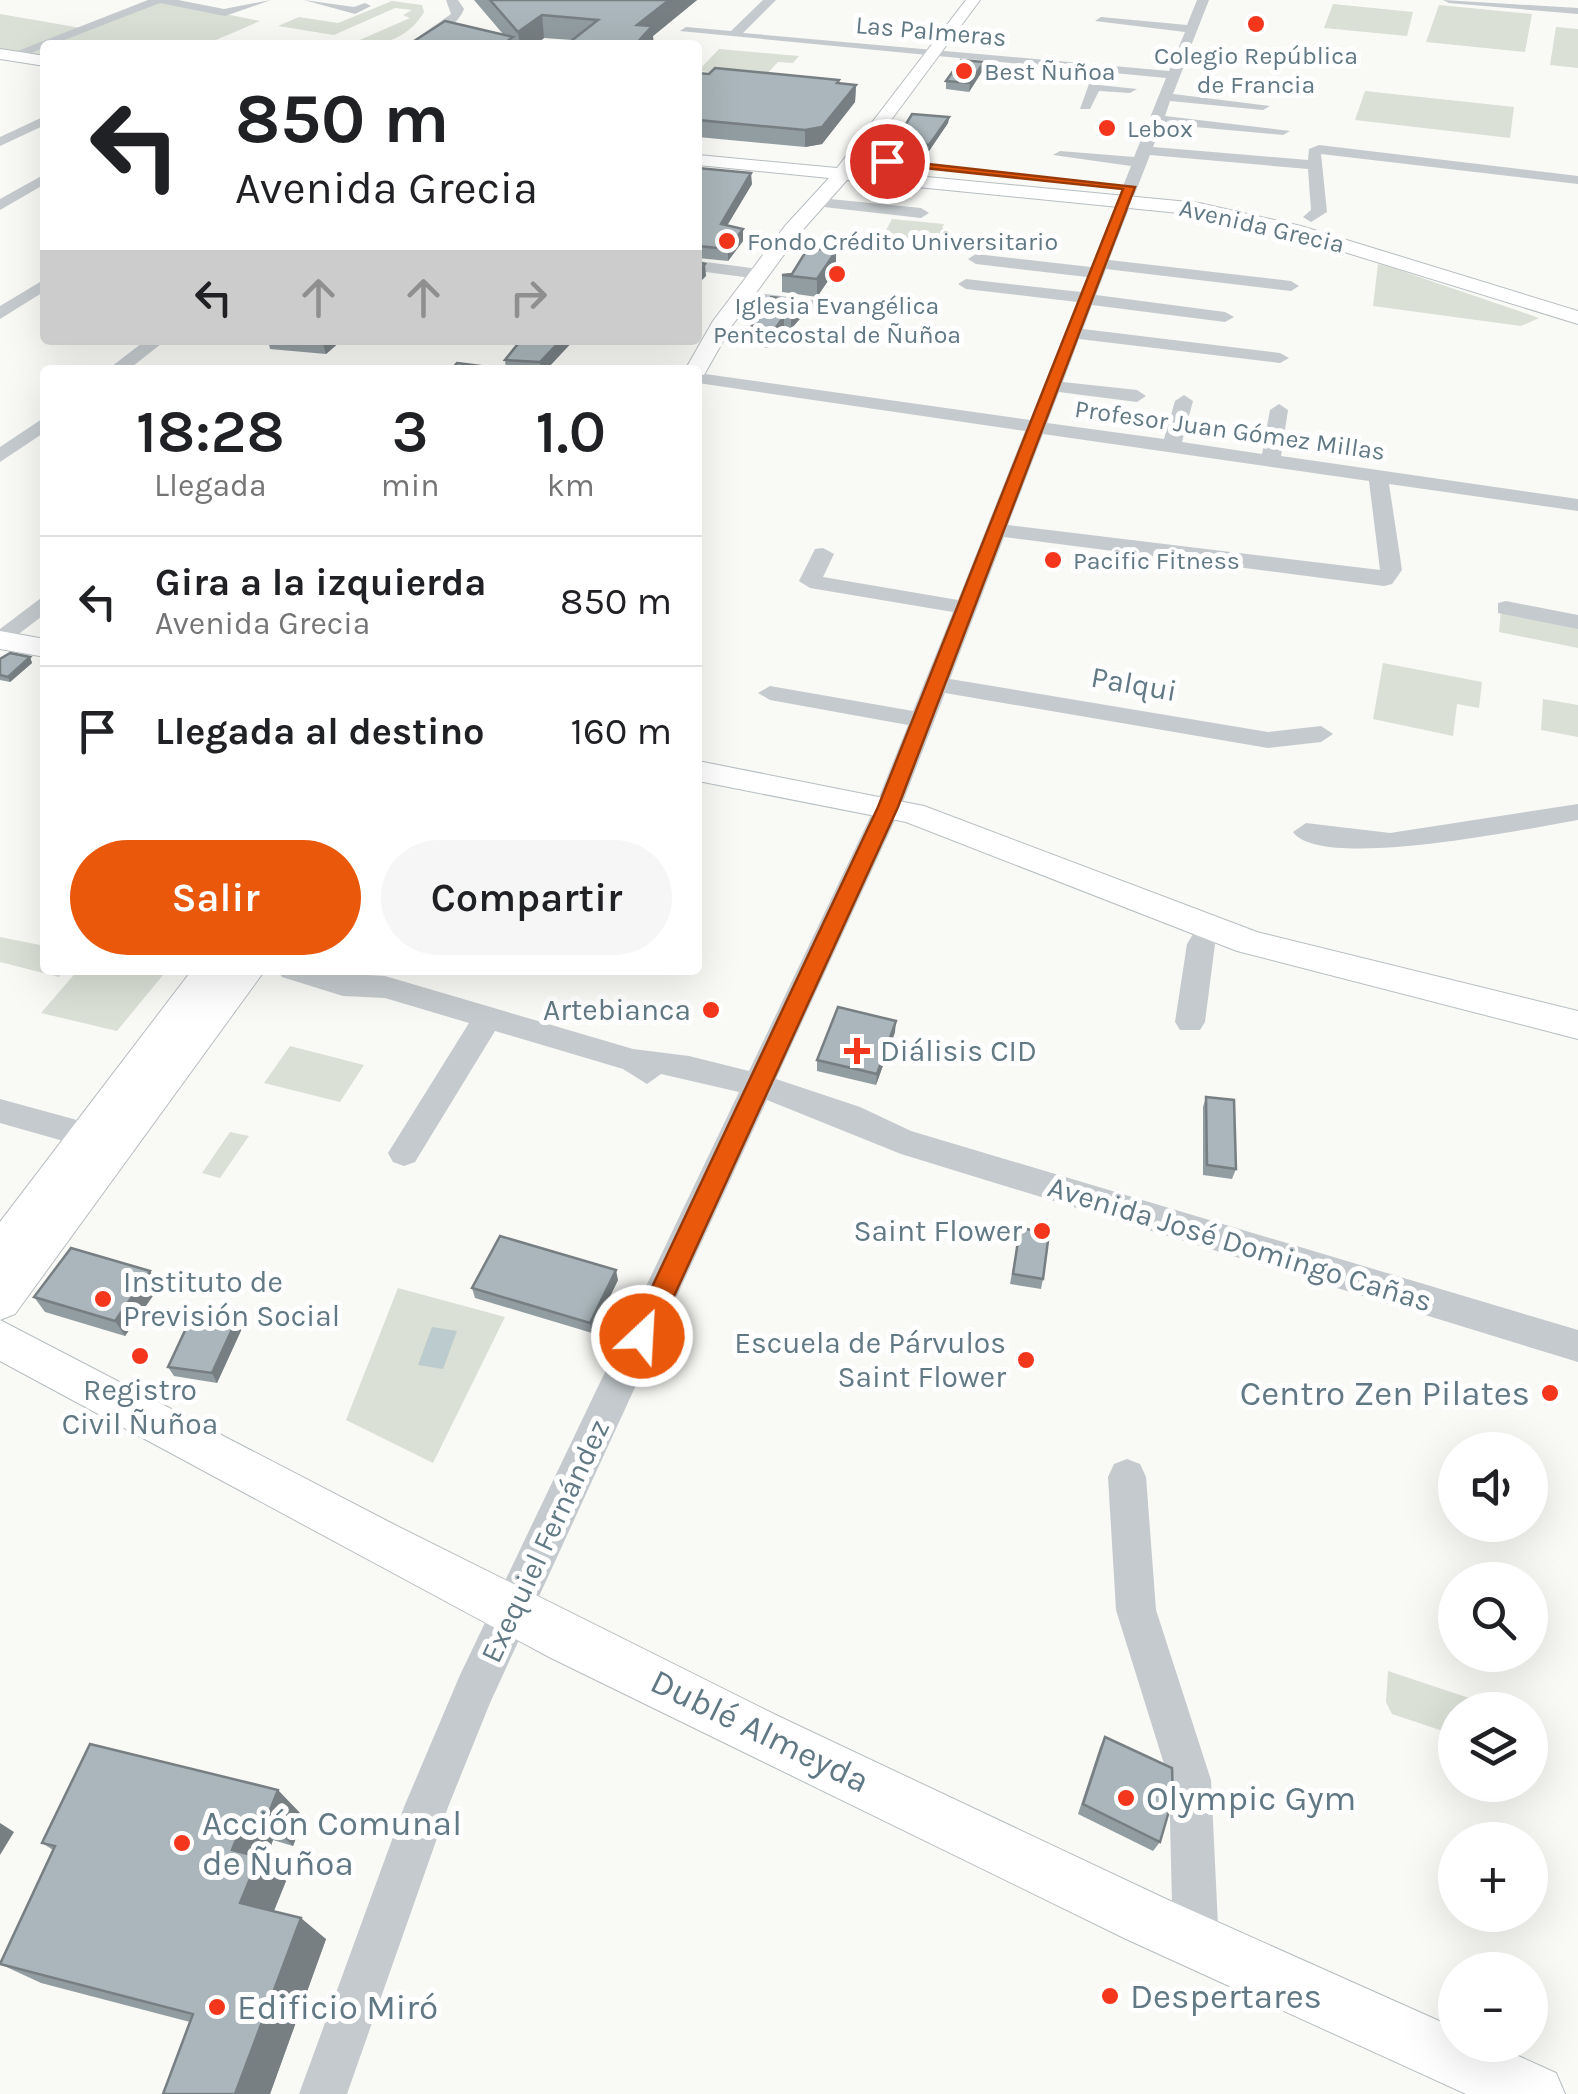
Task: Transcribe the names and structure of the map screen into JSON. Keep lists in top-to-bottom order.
{
  "streets": {
    "main road": ["Avenida Grecia", "Dublé Almeyda"],
    "street": [
      "Las Palmeras",
      "Profesor Juan Gómez Millas",
      "Palqui",
      "Avenida José Domingo Cañas",
      "Exequiel Fernández"
    ]
  },
  "crossings": [
    ["Las Palmeras", "Exequiel Fernández"],
    ["Avenida Grecia", "Exequiel Fernández"],
    ["Profesor Juan Gómez Millas", "Exequiel Fernández"],
    ["Palqui", "Exequiel Fernández"],
    ["Avenida José Domingo Cañas", "Exequiel Fernández"],
    ["Exequiel Fernández", "Dublé Almeyda"]
  ],
  "places": {
    "other": [
      "Colegio República de Francia",
      "Best Ñuñoa",
      "Lebox",
      "Fondo Crédito Universitario",
      "Iglesia Evangélica Pentecostal de Ñuñoa",
      "Pacific Fitness",
      "Artebianca",
      "Saint Flower",
      "Instituto de Previsión Social",
      "Registro Civil Ñuñoa",
      "Escuela de Párvulos Saint Flower",
      "Centro Zen Pilates",
      "Olympic Gym",
      "Acción Comunal de Ñuñoa",
      "Despertares",
      "Edificio Miró"
    ],
    "health": ["Diálisis CID"]
  },
  "page": {
    "turn": ["850 m", "Avenida Grecia"],
    "eta": [
      "18:28",
      "Llegada",
      "3",
      "min",
      "1.0",
      "km"
    ],
    "list": [
      {
        "name": "Gira a la izquierda",
        "note": "Avenida Grecia",
        "value": "850 m"
      },
      {
        "name": "Llegada al destino",
        "value": "160 m"
      }
    ],
    "buttons": ["Salir", "Compartir"],
    "map_buttons": ["+", "−"]
  }
}
